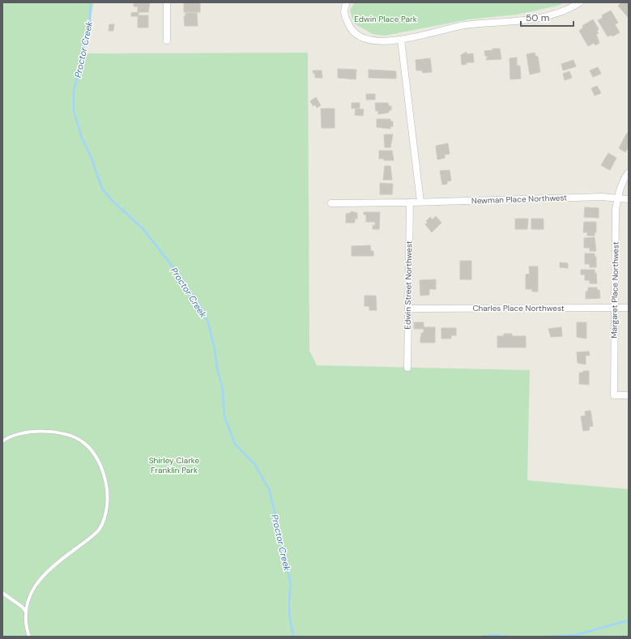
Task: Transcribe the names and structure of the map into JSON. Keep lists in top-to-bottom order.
{
  "streets": {
    "street": [
      "Newman Place Northwest",
      "Edwin Street Northwest",
      "Margaret Place Northwest",
      "Charles Place Northwest"
    ]
  },
  "crossings": [
    ["Newman Place Northwest", "Edwin Street Northwest"],
    ["Newman Place Northwest", "Margaret Place Northwest"],
    ["Edwin Street Northwest", "Charles Place Northwest"],
    ["Margaret Place Northwest", "Charles Place Northwest"]
  ],
  "water": ["Proctor Creek"],
  "parks": ["Edwin Place Park", "Shirley Clarke Franklin Park"],
  "scale_bar": "50 m"
}
